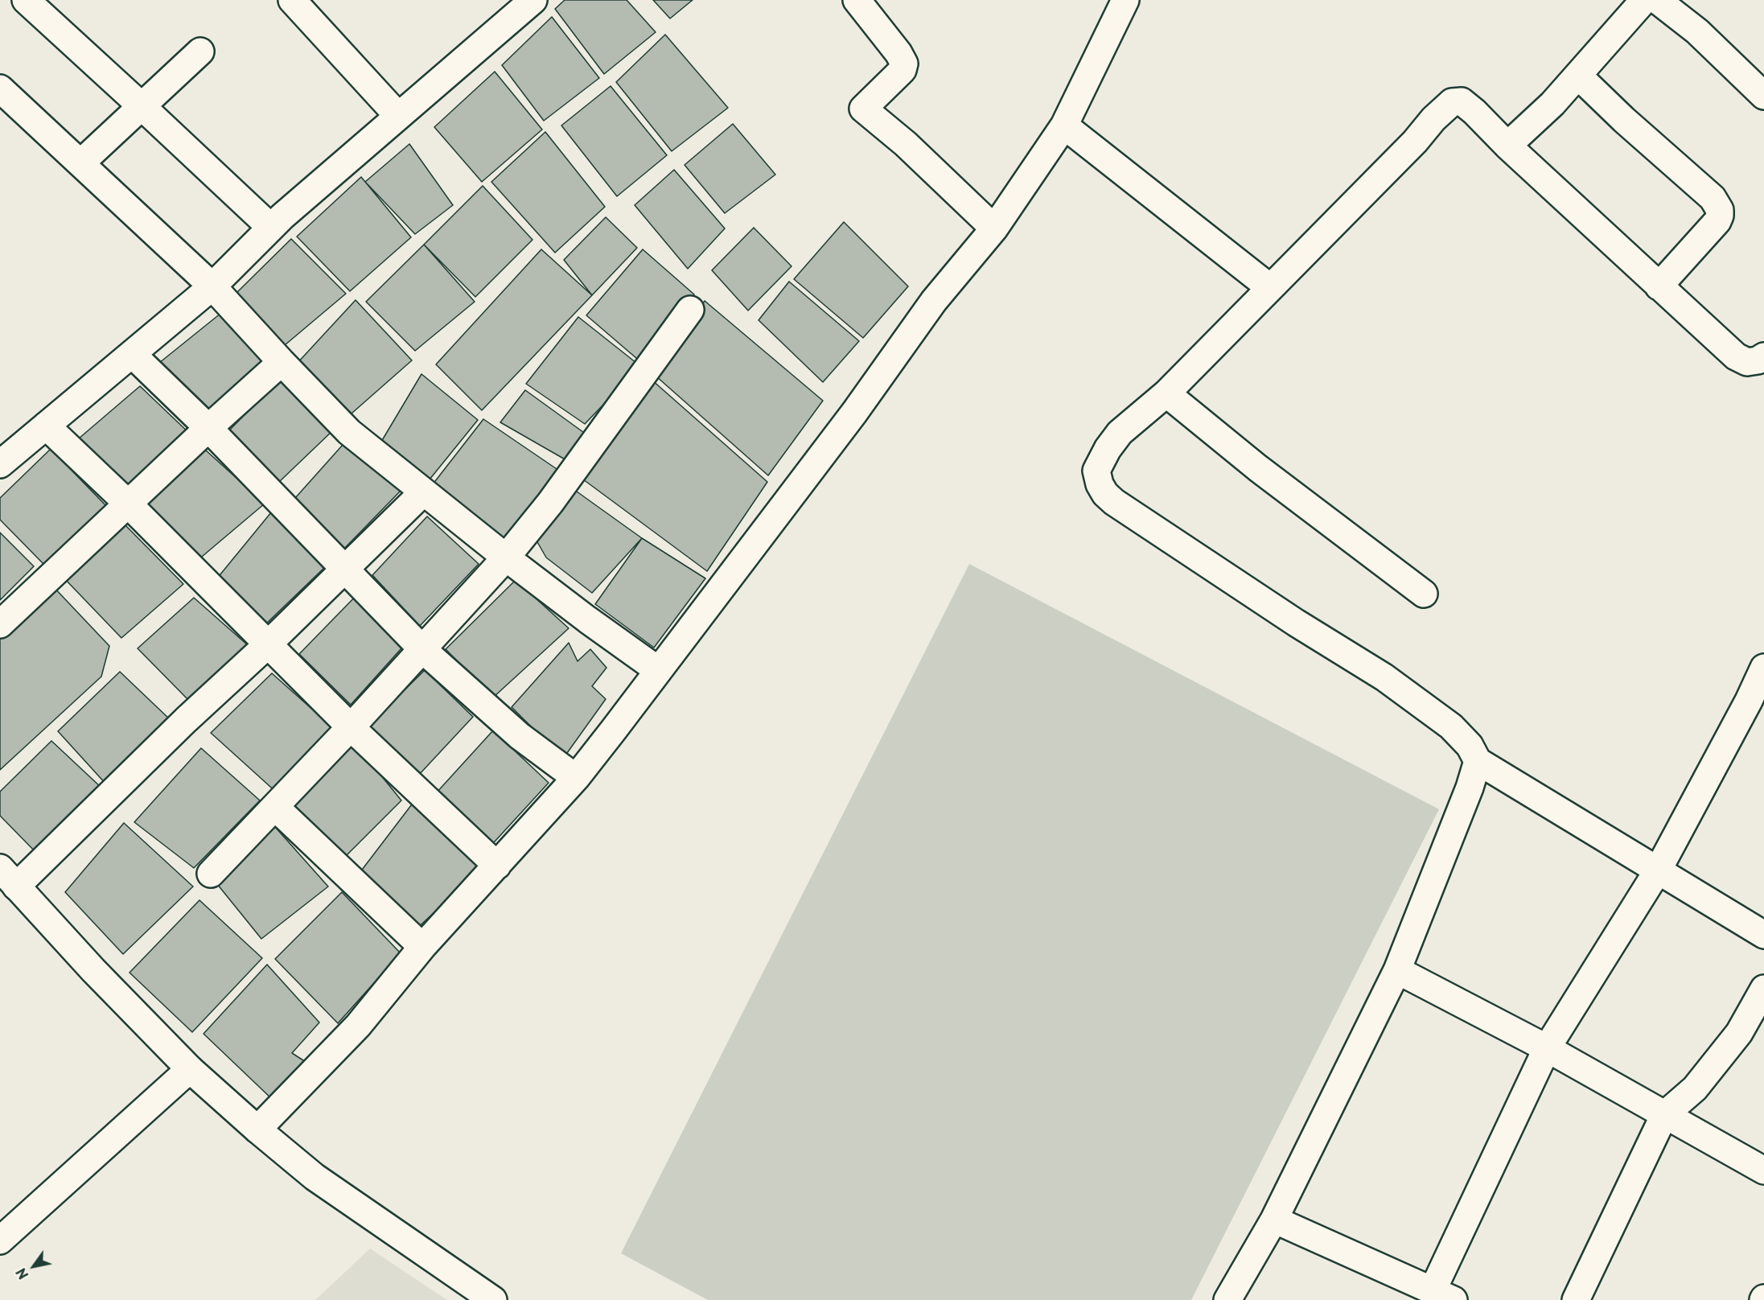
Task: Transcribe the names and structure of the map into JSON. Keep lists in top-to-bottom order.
{
  "north": "bottom left"
}
